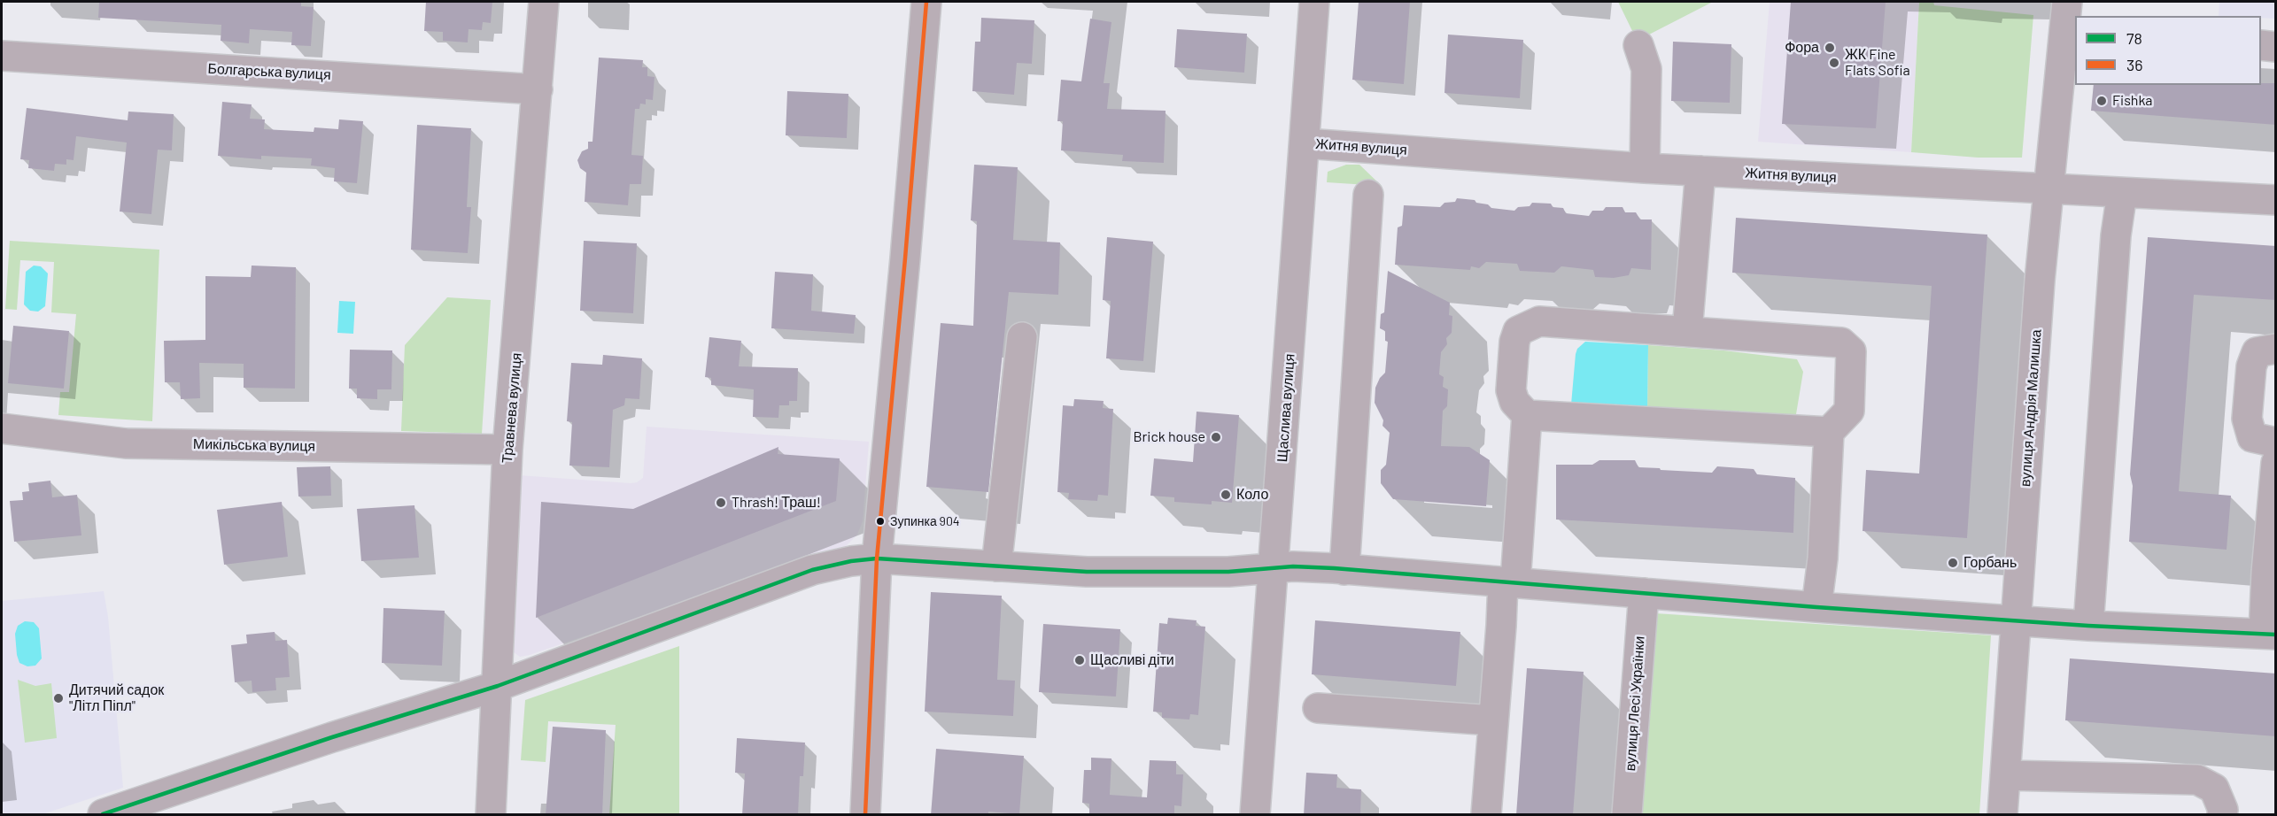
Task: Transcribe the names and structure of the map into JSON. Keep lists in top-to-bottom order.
{
  "streets": {
    "street": [
      "Болгарська вулиця",
      "Житня вулиця",
      "Травнева вулиця",
      "Щаслива вулиця",
      "вулиця Андрія Малишка",
      "Микільська вулиця",
      "вулиця Лесі Українки"
    ]
  },
  "crossings": [
    ["Болгарська вулиця", "Травнева вулиця"],
    ["Житня вулиця", "Щаслива вулиця"],
    ["Житня вулиця", "вулиця Андрія Малишка"],
    ["Травнева вулиця", "Микільська вулиця"]
  ],
  "places": [
    "Фора",
    "ЖК Fine Flats Sofia",
    "Fishka",
    "Brick house",
    "Коло",
    "Thrash! Траш!",
    "Зупинка 904",
    "Горбань",
    "Щасливі діти",
    "Дитячий садок \"Літл Піпл\""
  ],
  "lines": ["transit line 36", "transit line 78"],
  "legend": ["78", "36"]
}
